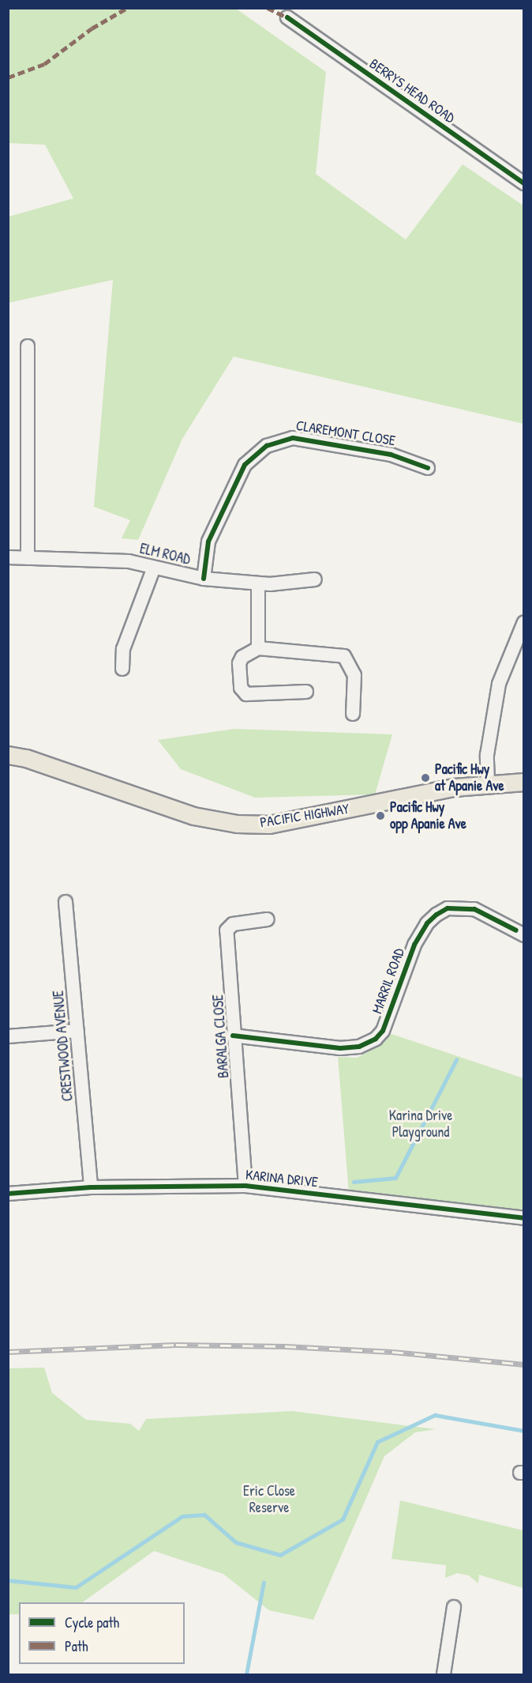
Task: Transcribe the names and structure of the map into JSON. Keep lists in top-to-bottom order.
{
  "streets": {
    "main road": ["PACIFIC HIGHWAY"],
    "street": [
      "BERRYS HEAD ROAD",
      "CLAREMONT CLOSE",
      "ELM ROAD",
      "MARRIL ROAD",
      "BARALGA CLOSE",
      "CRESTWOOD AVENUE",
      "KARINA DRIVE"
    ]
  },
  "crossings": [
    ["CLAREMONT CLOSE", "ELM ROAD"],
    ["MARRIL ROAD", "BARALGA CLOSE"],
    ["BARALGA CLOSE", "KARINA DRIVE"],
    ["CRESTWOOD AVENUE", "KARINA DRIVE"]
  ],
  "parks": ["Karina Drive Playground", "Eric Close Reserve"],
  "places": ["Pacific Hwy at Apanie Ave", "Pacific Hwy opp Apanie Ave"],
  "legend": ["Cycle path", "Path"]
}
